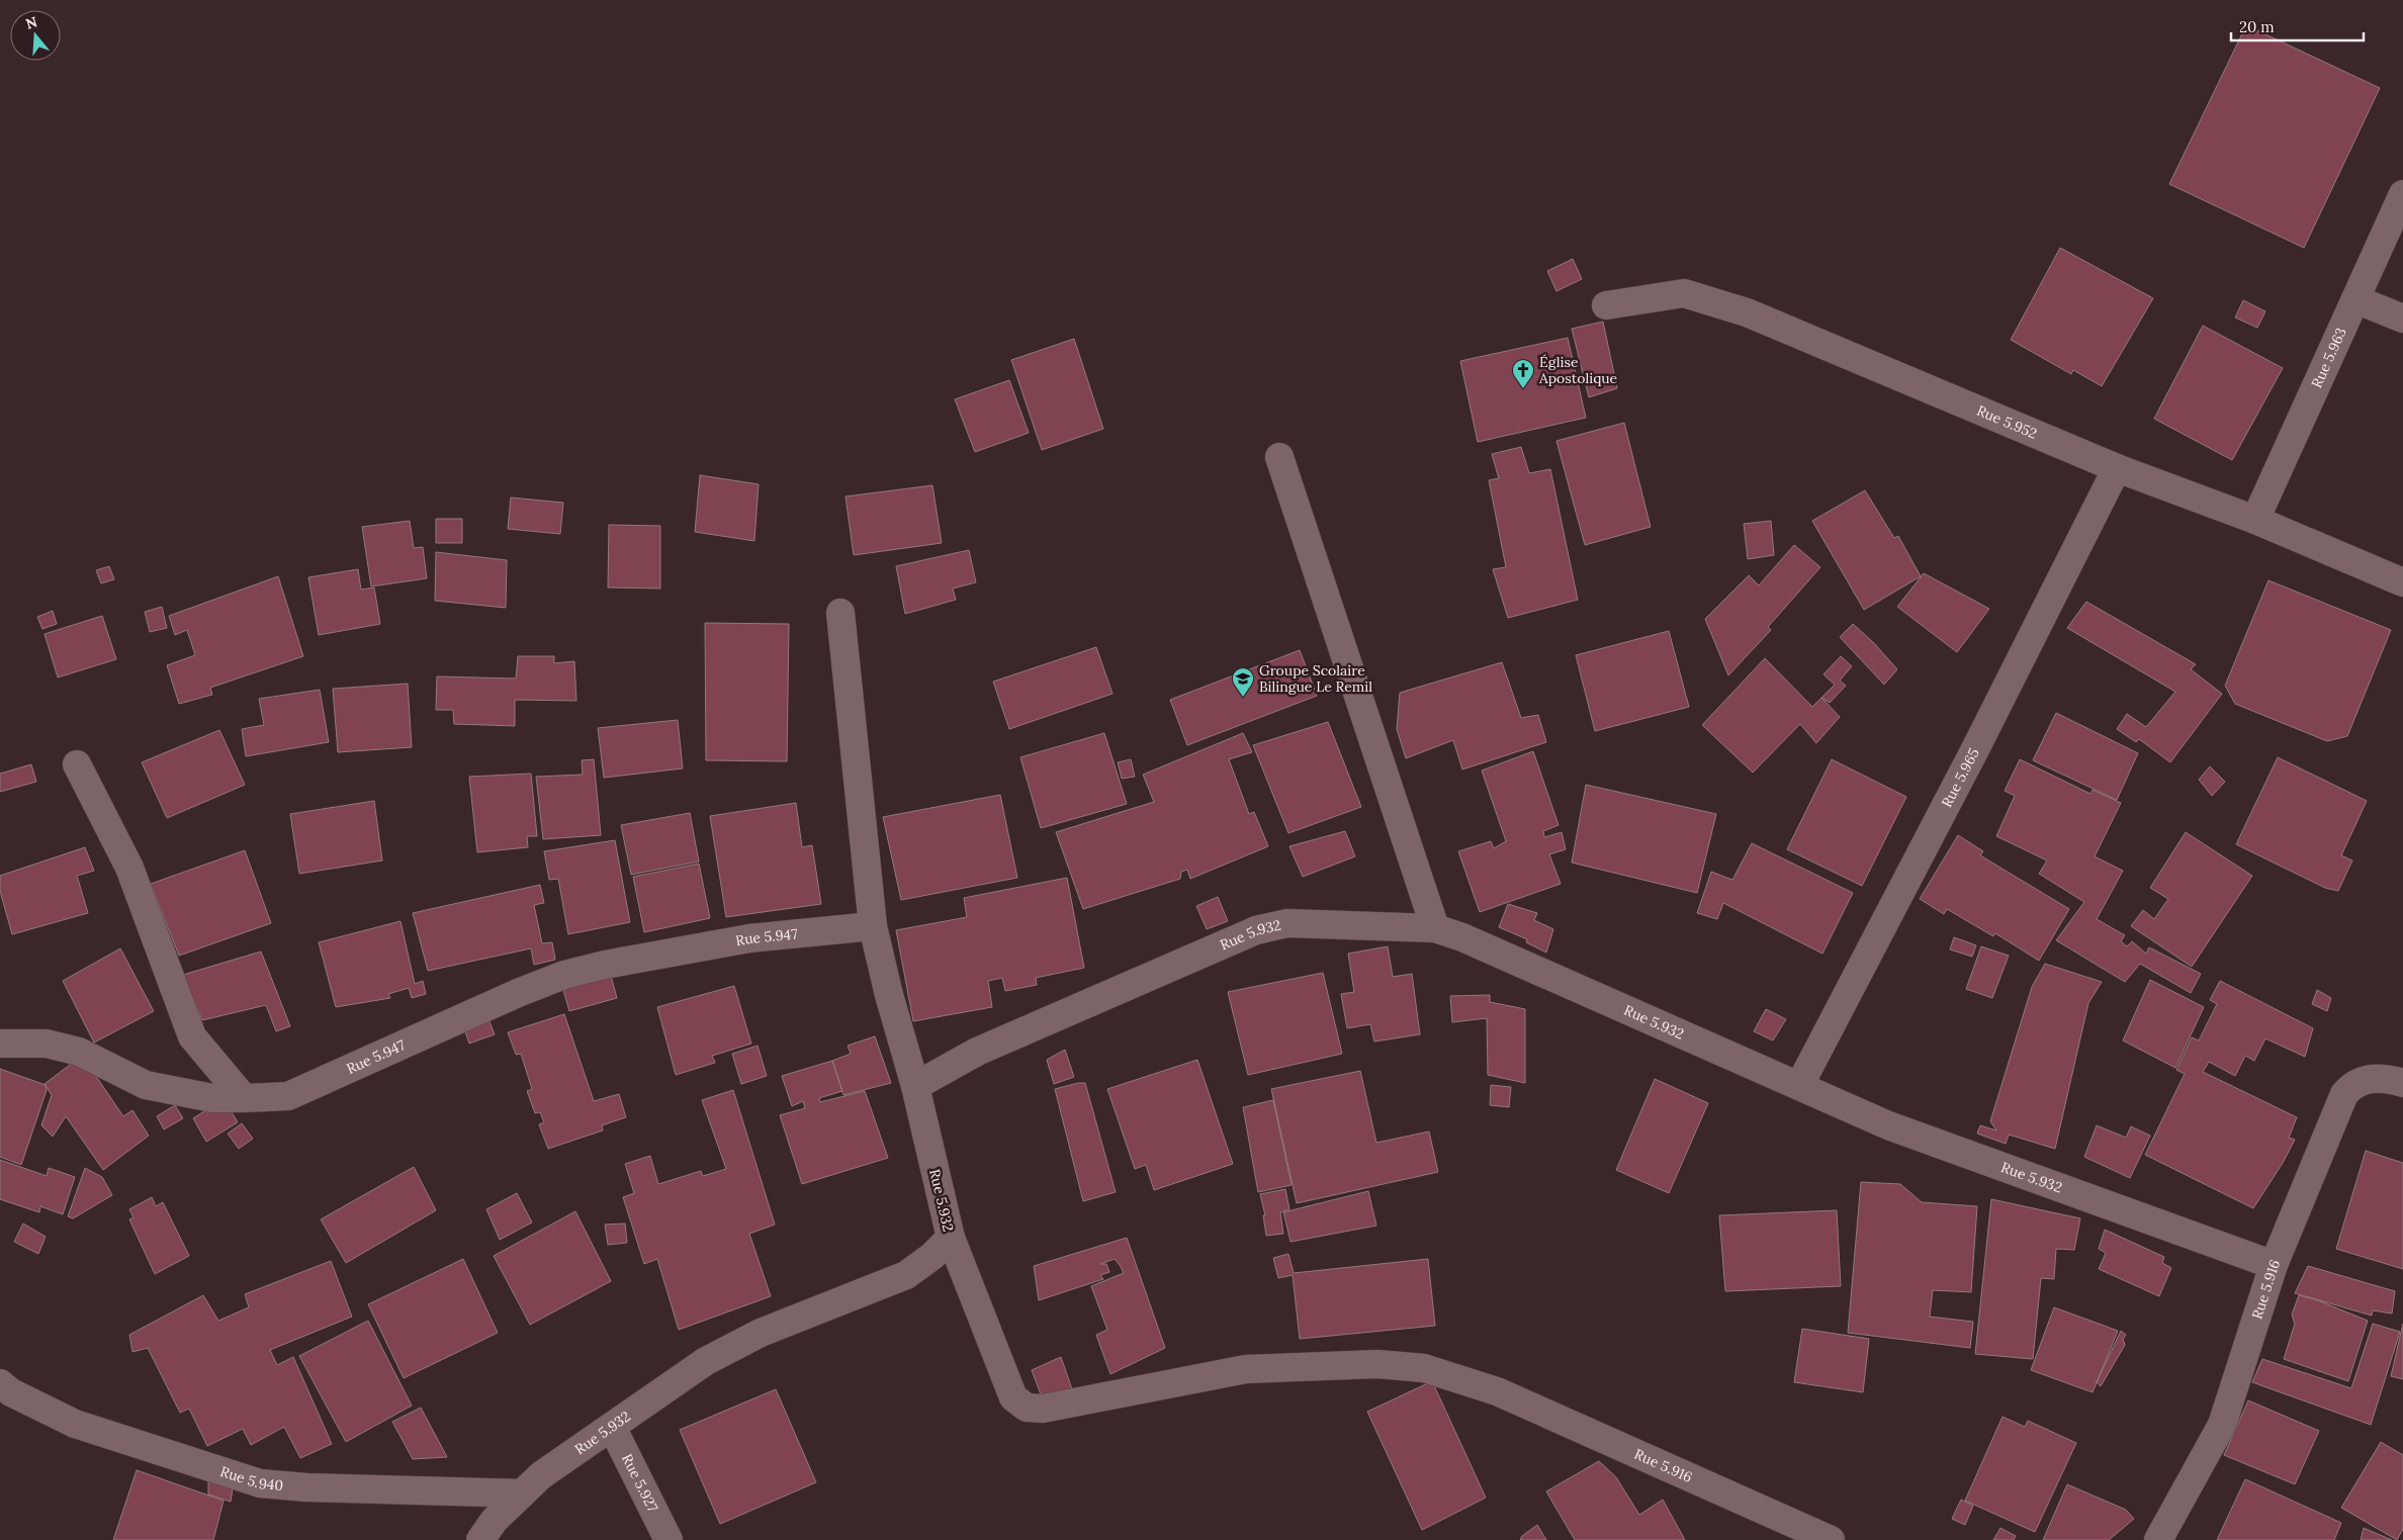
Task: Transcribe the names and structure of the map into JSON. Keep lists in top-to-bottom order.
{
  "streets": {
    "street": [
      "Rue 5.963",
      "Rue 5.952",
      "Rue 5.965",
      "Rue 5.932",
      "Rue 5.947",
      "Rue 5.916",
      "Rue 5.940",
      "Rue 5.927"
    ]
  },
  "crossings": [
    ["Rue 5.963", "Rue 5.952"],
    ["Rue 5.952", "Rue 5.965"],
    ["Rue 5.965", "Rue 5.932"],
    ["Rue 5.932", "Rue 5.916"],
    ["Rue 5.932", "Rue 5.940"],
    ["Rue 5.932", "Rue 5.927"]
  ],
  "places": {
    "church": ["Église Apostolique"],
    "school or university": ["Groupe Scolaire Bilingue Le Remil"]
  },
  "scale_bar": "20 m",
  "north": "top"
}
